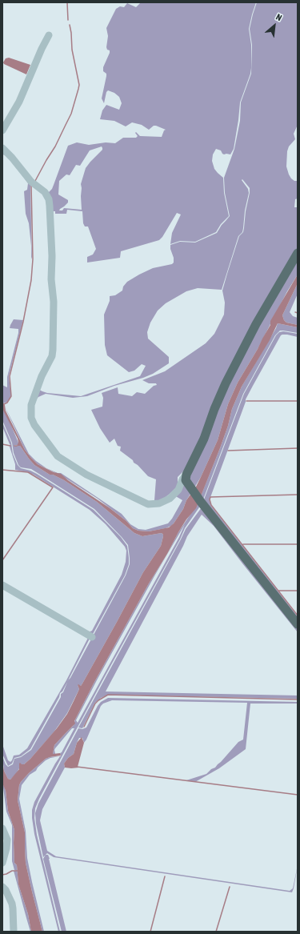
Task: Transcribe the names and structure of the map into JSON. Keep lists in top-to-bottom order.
{
  "north": "top right"
}
